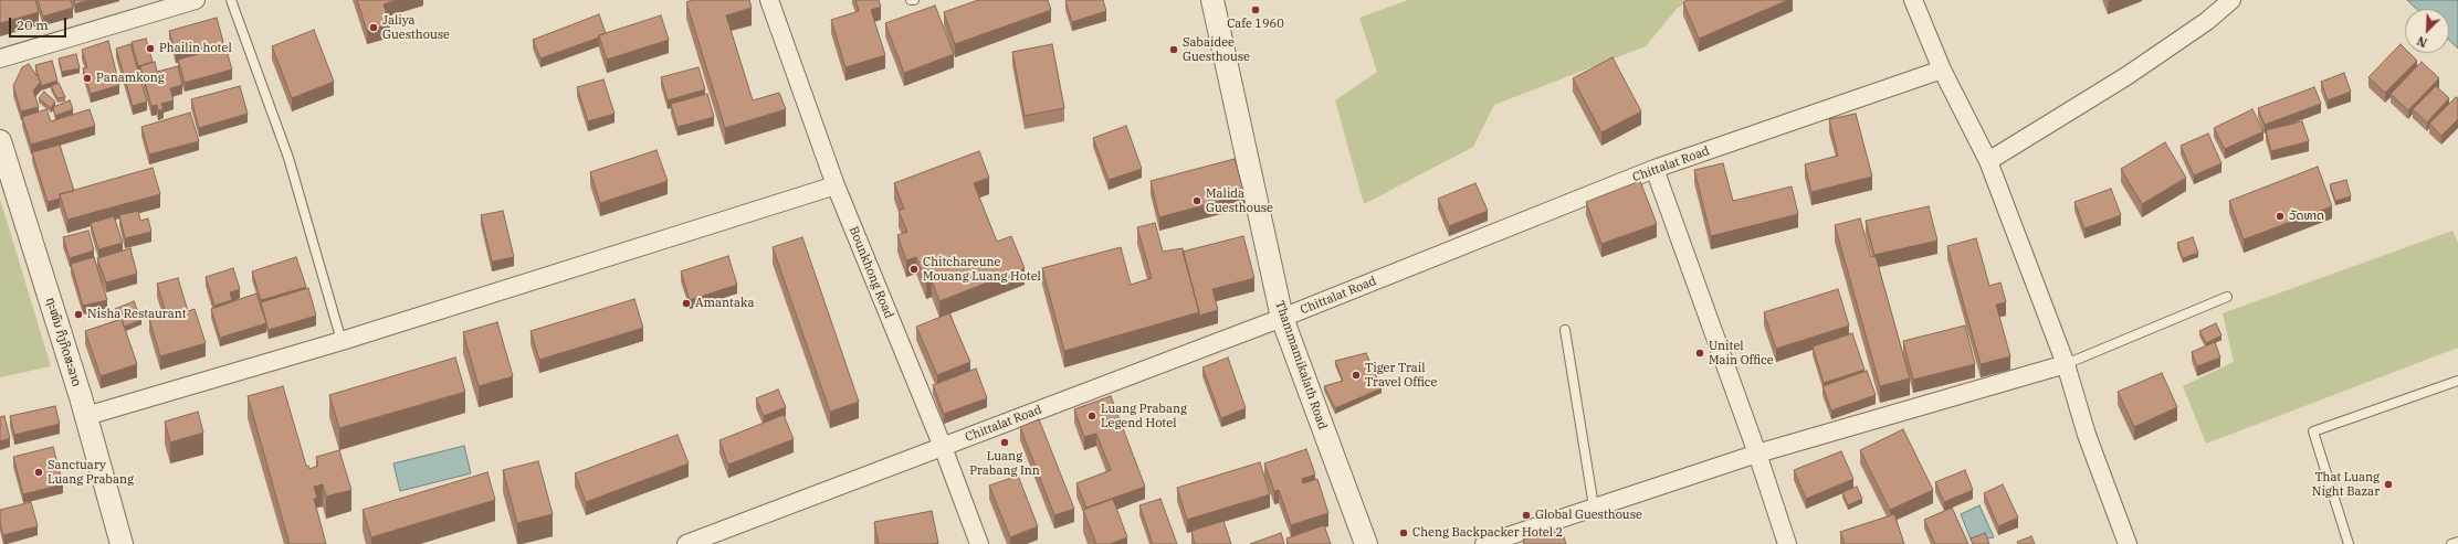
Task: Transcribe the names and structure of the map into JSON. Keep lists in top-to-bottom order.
{
  "streets": {
    "street": [
      "Chittalat Road",
      "Bounkhong Road",
      "ຖະໜົນ ກິງກິດສະລາດ",
      "Thammamikalath Road"
    ]
  },
  "crossings": [
    ["Chittalat Road", "Bounkhong Road"],
    ["Chittalat Road", "Thammamikalath Road"]
  ],
  "places": [
    "Cafe 1960",
    "Jaliya Guesthouse",
    "Phailin hotel",
    "Sabaidee Guesthouse",
    "Panamkong",
    "Malida Guesthouse",
    "ວັດທາດ",
    "Chitchareune Mouang Luang Hotel",
    "Amantaka",
    "Nisha Restaurant",
    "Unitel Main Office",
    "Tiger Trail Travel Office",
    "Luang Prabang Legend Hotel",
    "Luang Prabang Inn",
    "Sanctuary Luang Prabang",
    "That Luang Night Bazar",
    "Global Guesthouse",
    "Cheng Backpacker Hotel 2"
  ],
  "scale_bar": "20 m",
  "north": "bottom left"
}
